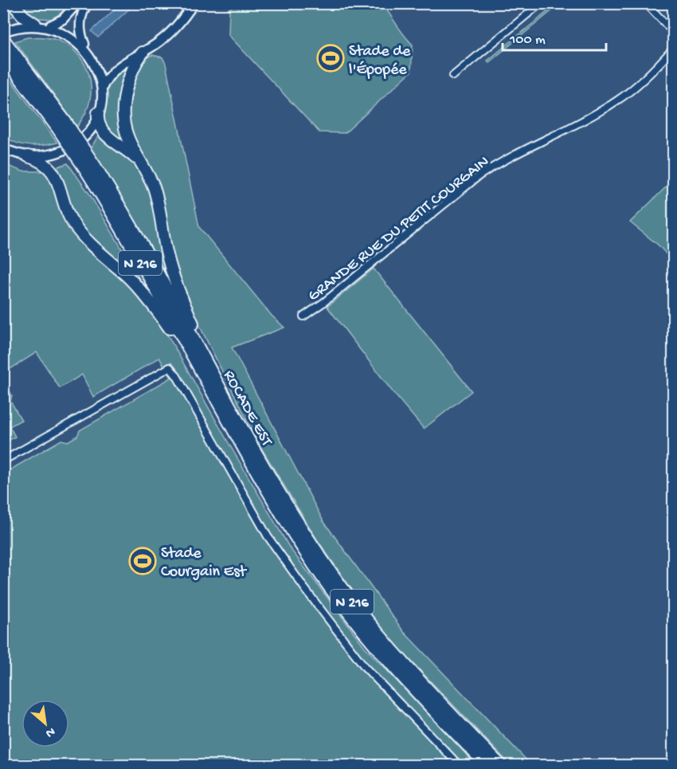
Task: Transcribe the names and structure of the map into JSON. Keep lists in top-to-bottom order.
{
  "streets": {
    "highway": ["N 216", "ROCADE EST"],
    "street": ["GRANDE RUE DU PETIT COURGAIN"]
  },
  "places": {
    "sports": ["Stade de l'Épopée", "Stade Courgain Est"]
  },
  "scale_bar": "100 m",
  "north": "bottom right"
}
